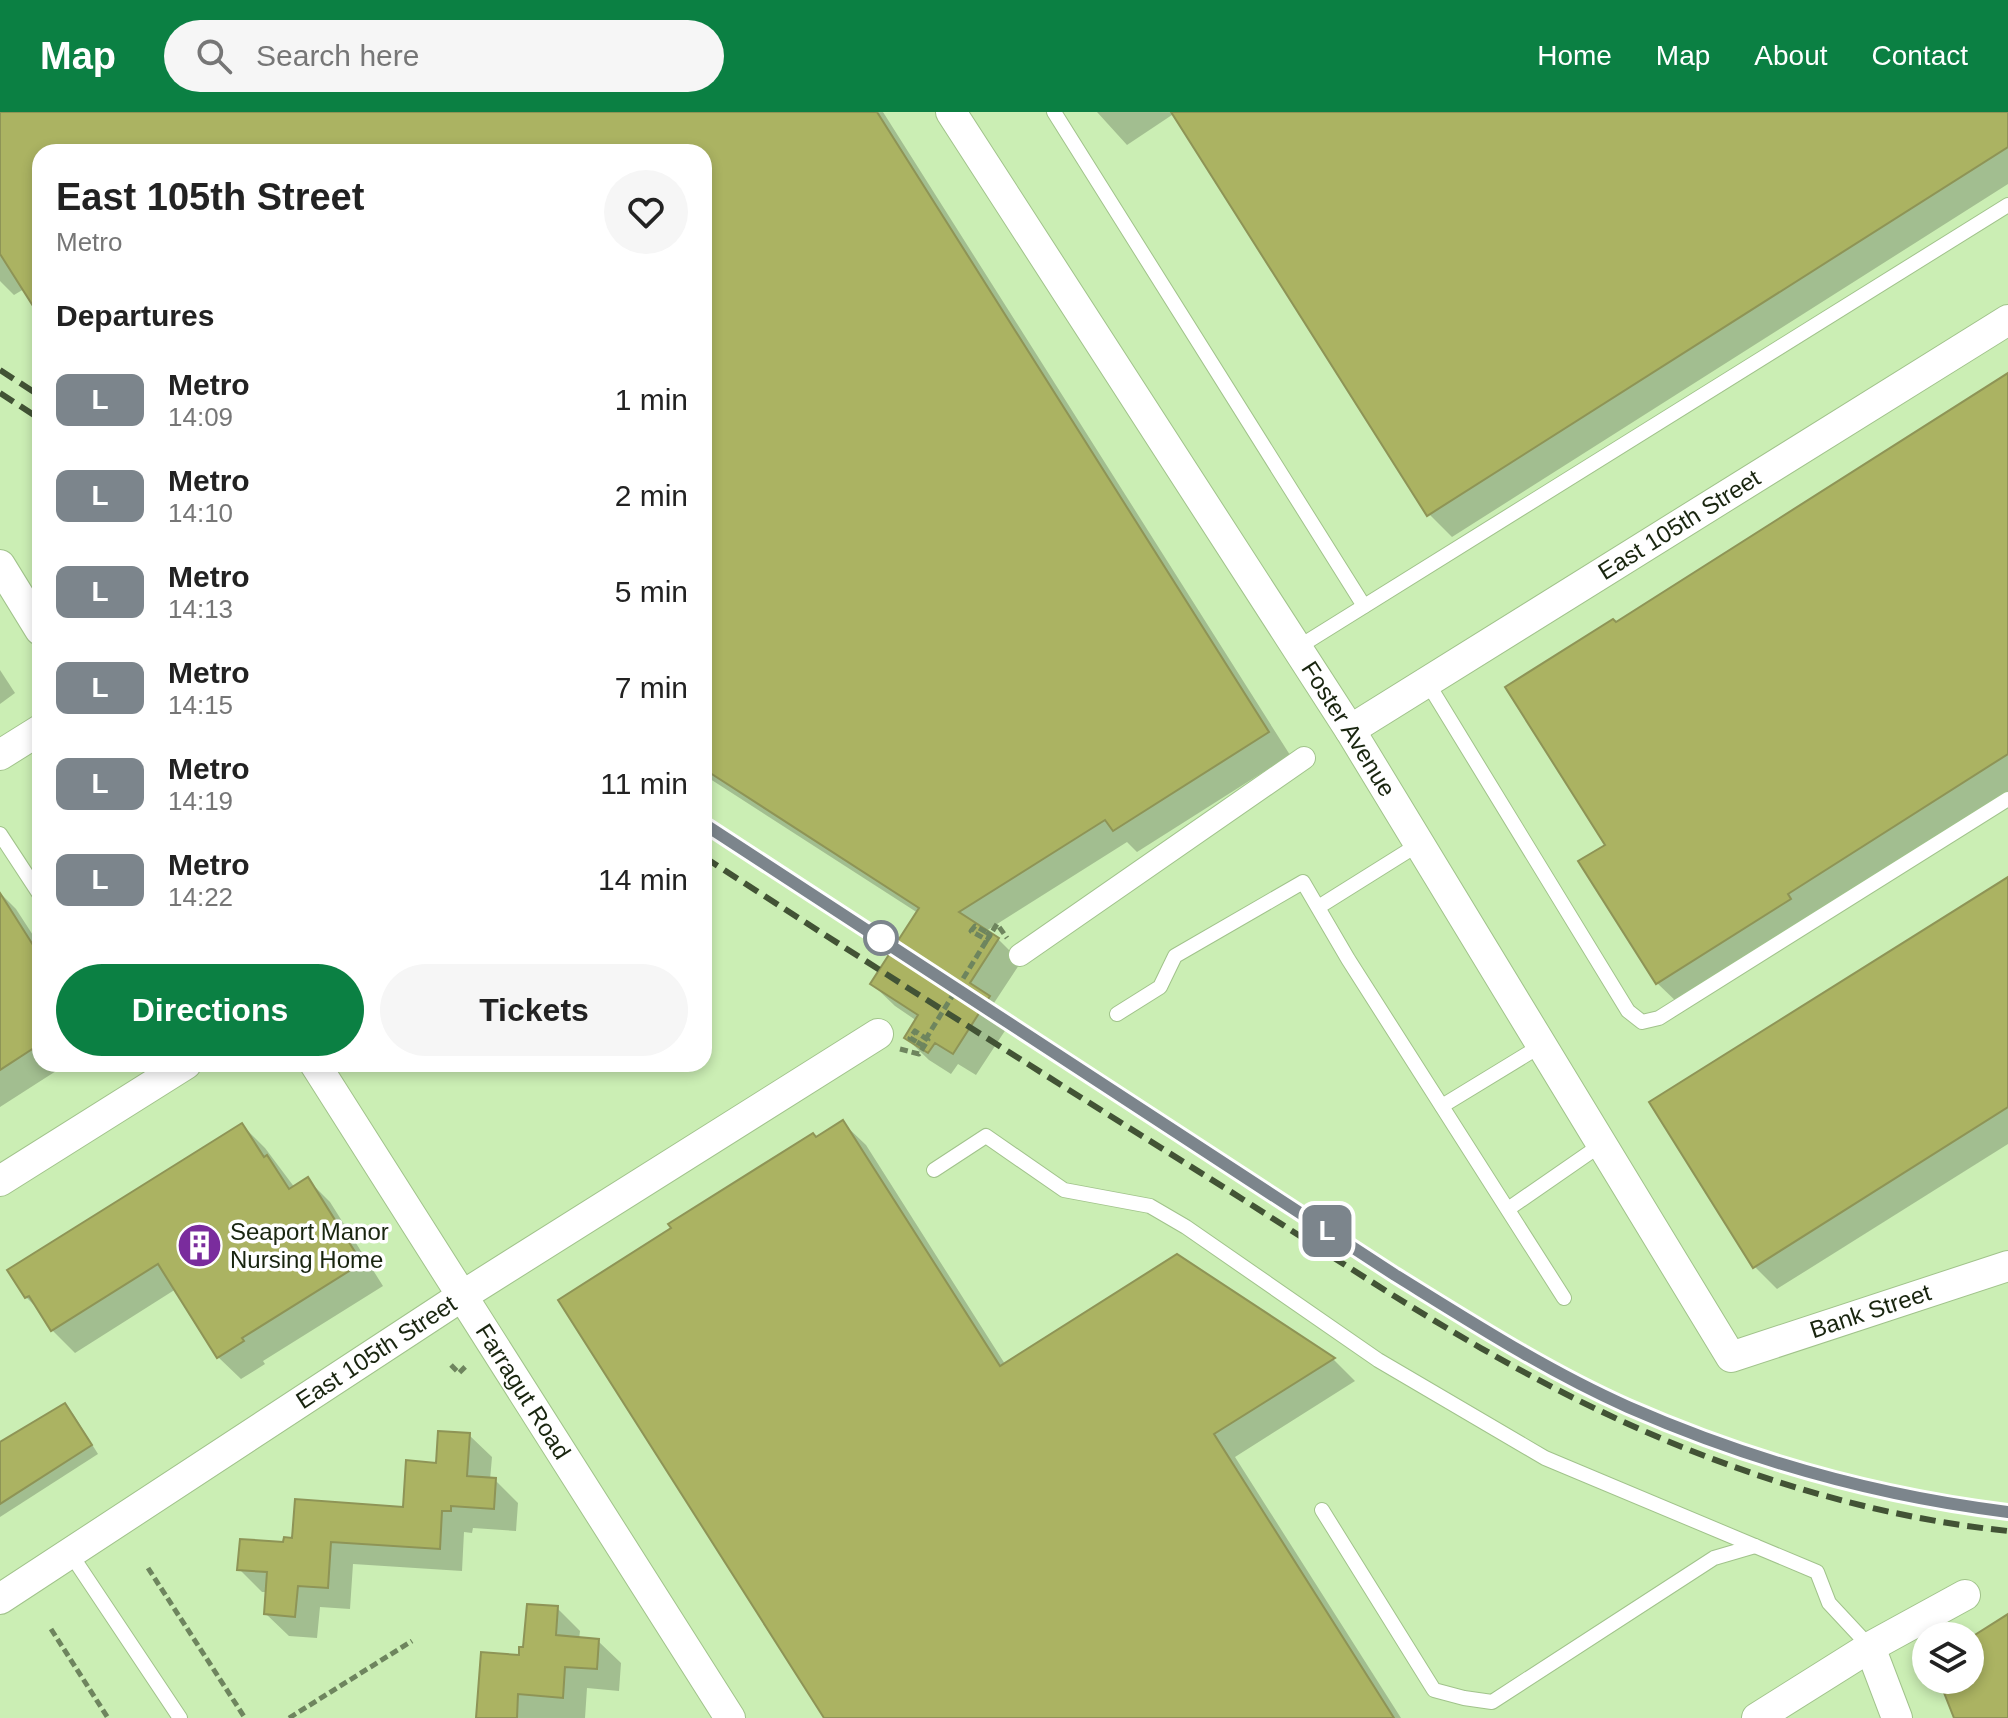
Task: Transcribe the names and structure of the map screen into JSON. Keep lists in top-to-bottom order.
{
  "streets": {
    "street": [
      "East 105th Street",
      "Foster Avenue",
      "Bank Street",
      "Farragut Road"
    ]
  },
  "crossings": [
    ["East 105th Street", "Foster Avenue"],
    ["East 105th Street", "Farragut Road"],
    ["Foster Avenue", "Bank Street"]
  ],
  "places": {
    "building": ["Seaport Manor Nursing Home"]
  },
  "lines": ["metro line L"],
  "page": {
    "header": "Map",
    "search": "Search here",
    "nav": [
      "Home",
      "Map",
      "About",
      "Contact"
    ],
    "on_map": "L",
    "heading": [
      ["East 105th Street", "Metro"],
      "Departures"
    ],
    "list": [
      {
        "mark": "L",
        "name": "Metro",
        "note": "14:09",
        "value": "1 min"
      },
      {
        "mark": "L",
        "name": "Metro",
        "note": "14:10",
        "value": "2 min"
      },
      {
        "mark": "L",
        "name": "Metro",
        "note": "14:13",
        "value": "5 min"
      },
      {
        "mark": "L",
        "name": "Metro",
        "note": "14:15",
        "value": "7 min"
      },
      {
        "mark": "L",
        "name": "Metro",
        "note": "14:19",
        "value": "11 min"
      },
      {
        "mark": "L",
        "name": "Metro",
        "note": "14:22",
        "value": "14 min"
      }
    ],
    "buttons": ["Directions", "Tickets"]
  }
}
